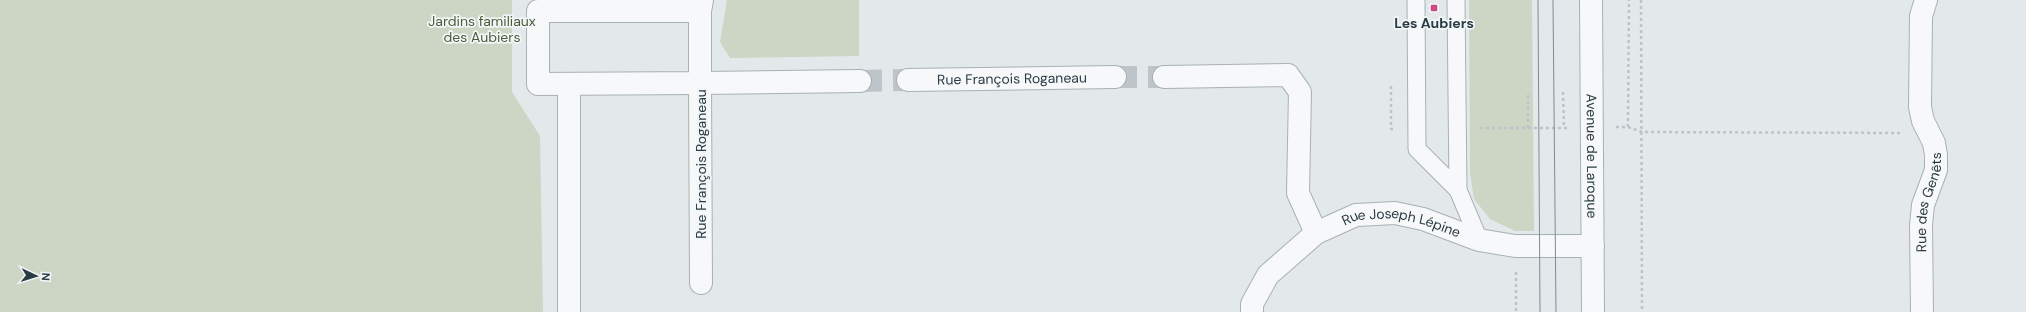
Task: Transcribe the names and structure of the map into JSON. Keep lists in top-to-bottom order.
{
  "streets": {
    "street": [
      "Rue François Roganeau",
      "Avenue de Laroque",
      "Rue des Genêts",
      "Rue Joseph Lépine"
    ]
  },
  "crossings": [
    ["Avenue de Laroque", "Rue Joseph Lépine"]
  ],
  "parks": ["Jardins familiaux des Aubiers"],
  "places": {
    "transit": ["Les Aubiers"]
  },
  "north": "right"
}
